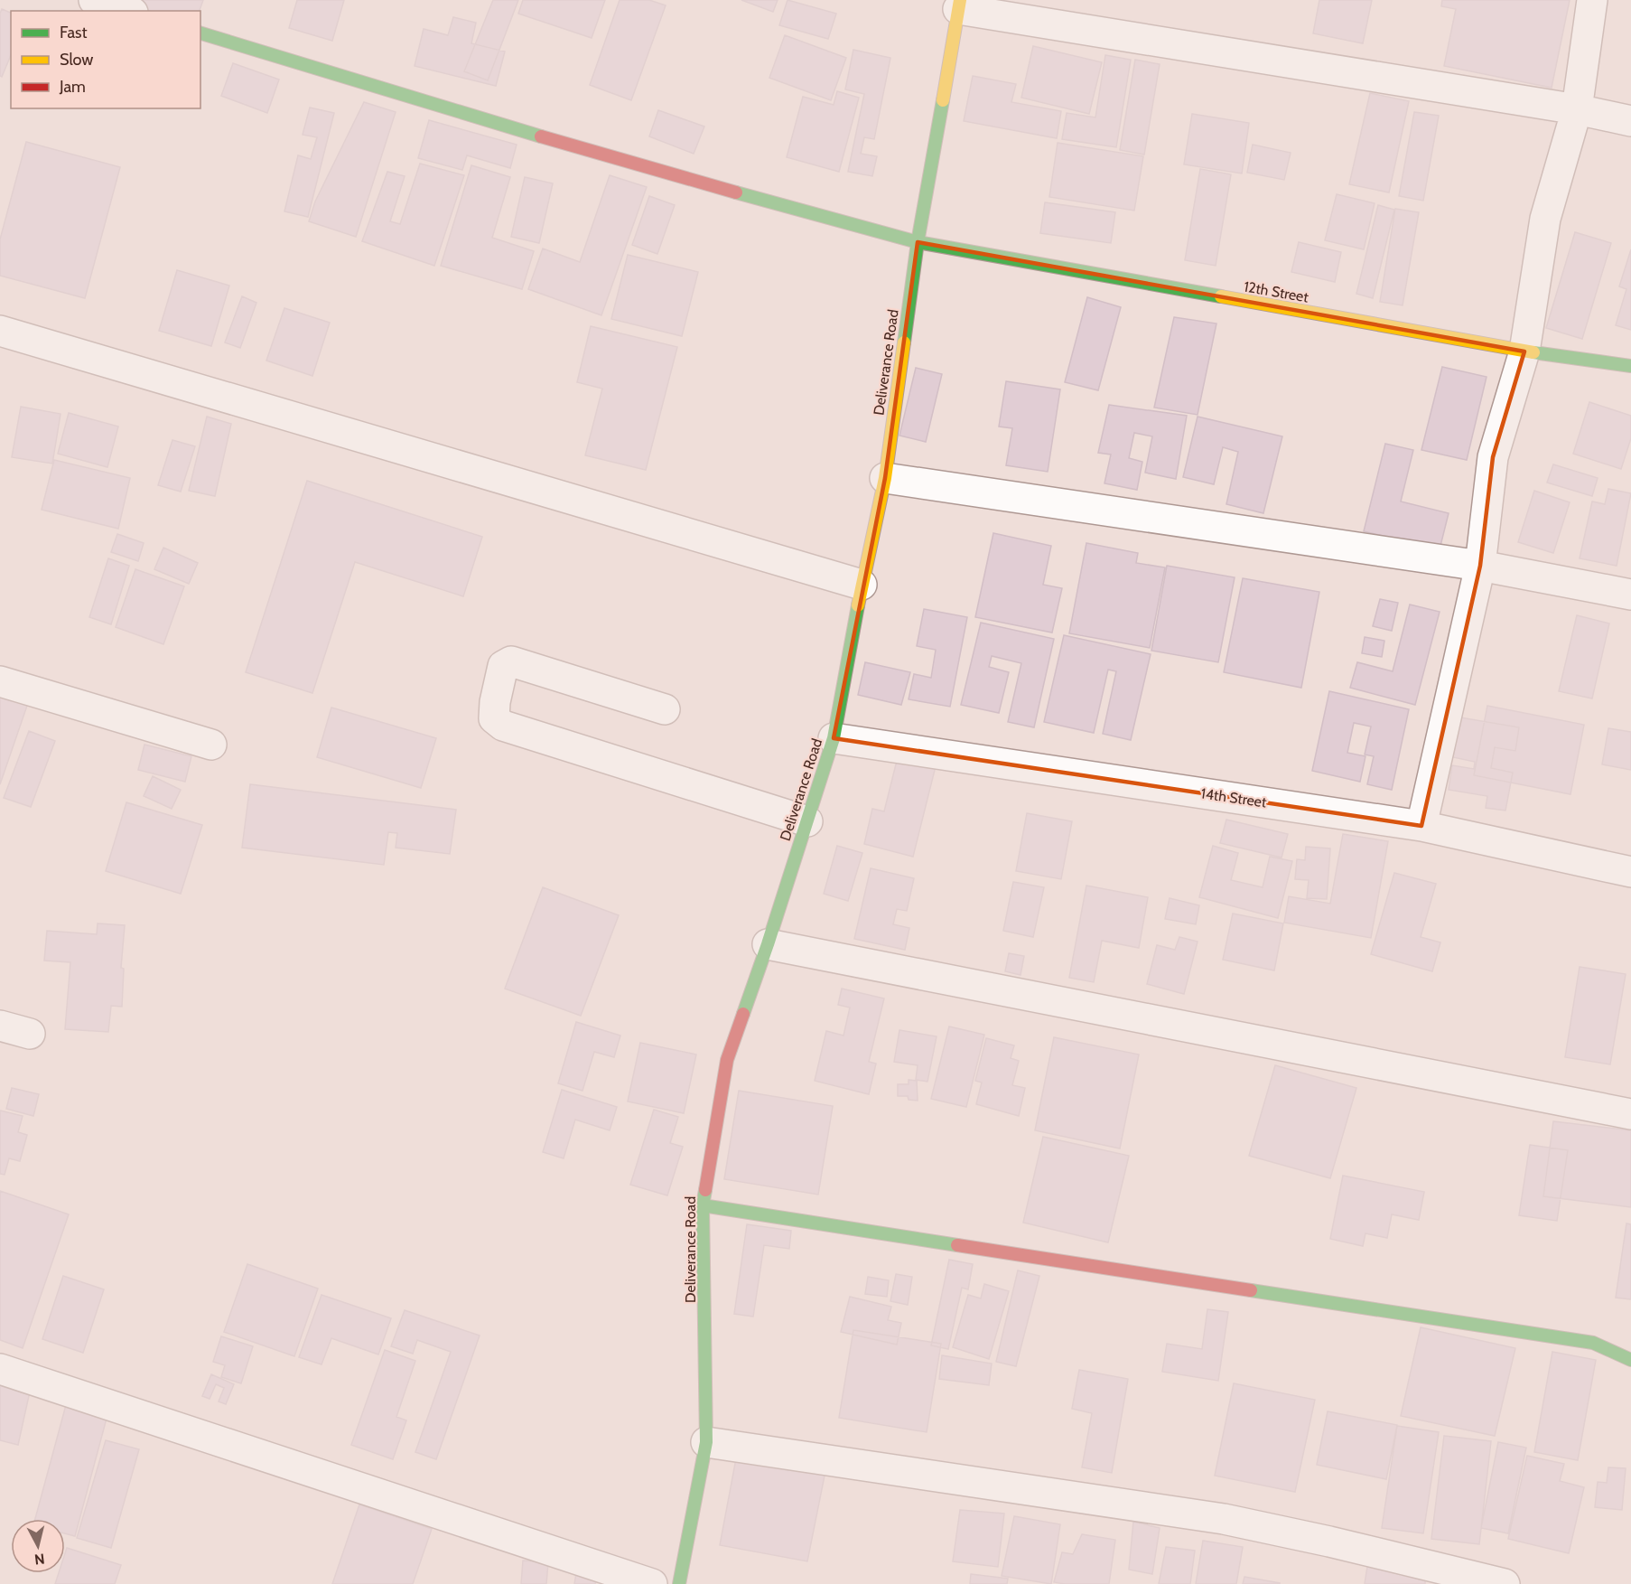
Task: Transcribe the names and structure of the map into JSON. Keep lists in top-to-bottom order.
{
  "streets": {
    "street": ["12th Street", "Deliverance Road", "14th Street"]
  },
  "crossings": [
    ["12th Street", "Deliverance Road"],
    ["Deliverance Road", "14th Street"]
  ],
  "legend": ["Fast", "Slow", "Jam"],
  "north": "bottom"
}
